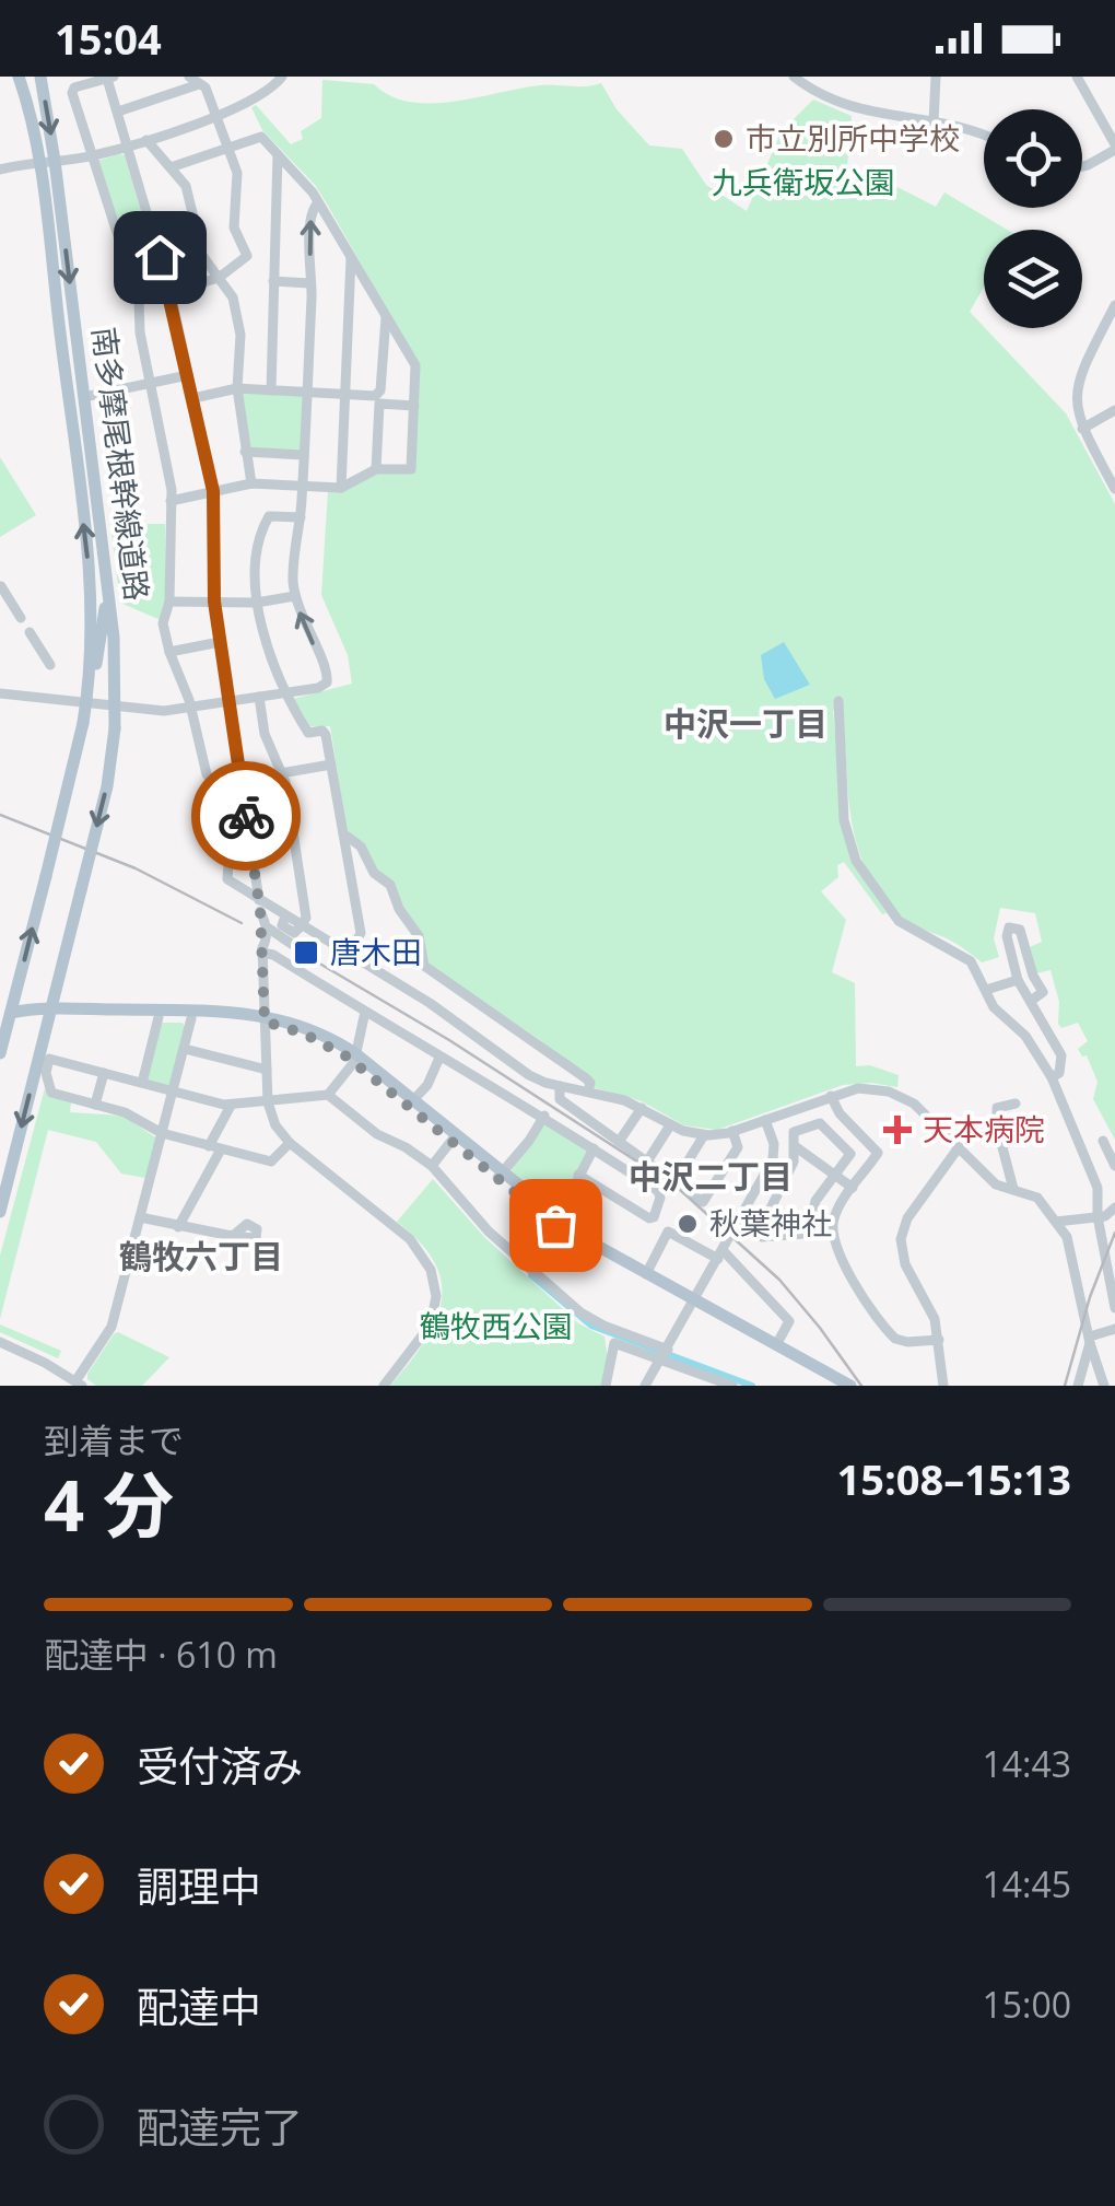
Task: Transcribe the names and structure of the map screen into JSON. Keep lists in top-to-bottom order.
{
  "streets": {
    "main road": ["南多摩尾根幹線道路"]
  },
  "districts": ["中沢一丁目", "中沢二丁目", "鶴牧六丁目"],
  "parks": ["九兵衛坂公園", "鶴牧西公園"],
  "places": {
    "other": ["市立別所中学校", "秋葉神社"],
    "transit": ["唐木田"],
    "health": ["天本病院"]
  },
  "page": {
    "status": "15:04",
    "heading": ["4 分", "到着まで", "15:08–15:13"],
    "bar": "配達中 · 610 m",
    "list": [
      ["受付済み", "14:43"],
      ["調理中", "14:45"],
      ["配達中", "15:00"],
      "配達完了"
    ]
  }
}
